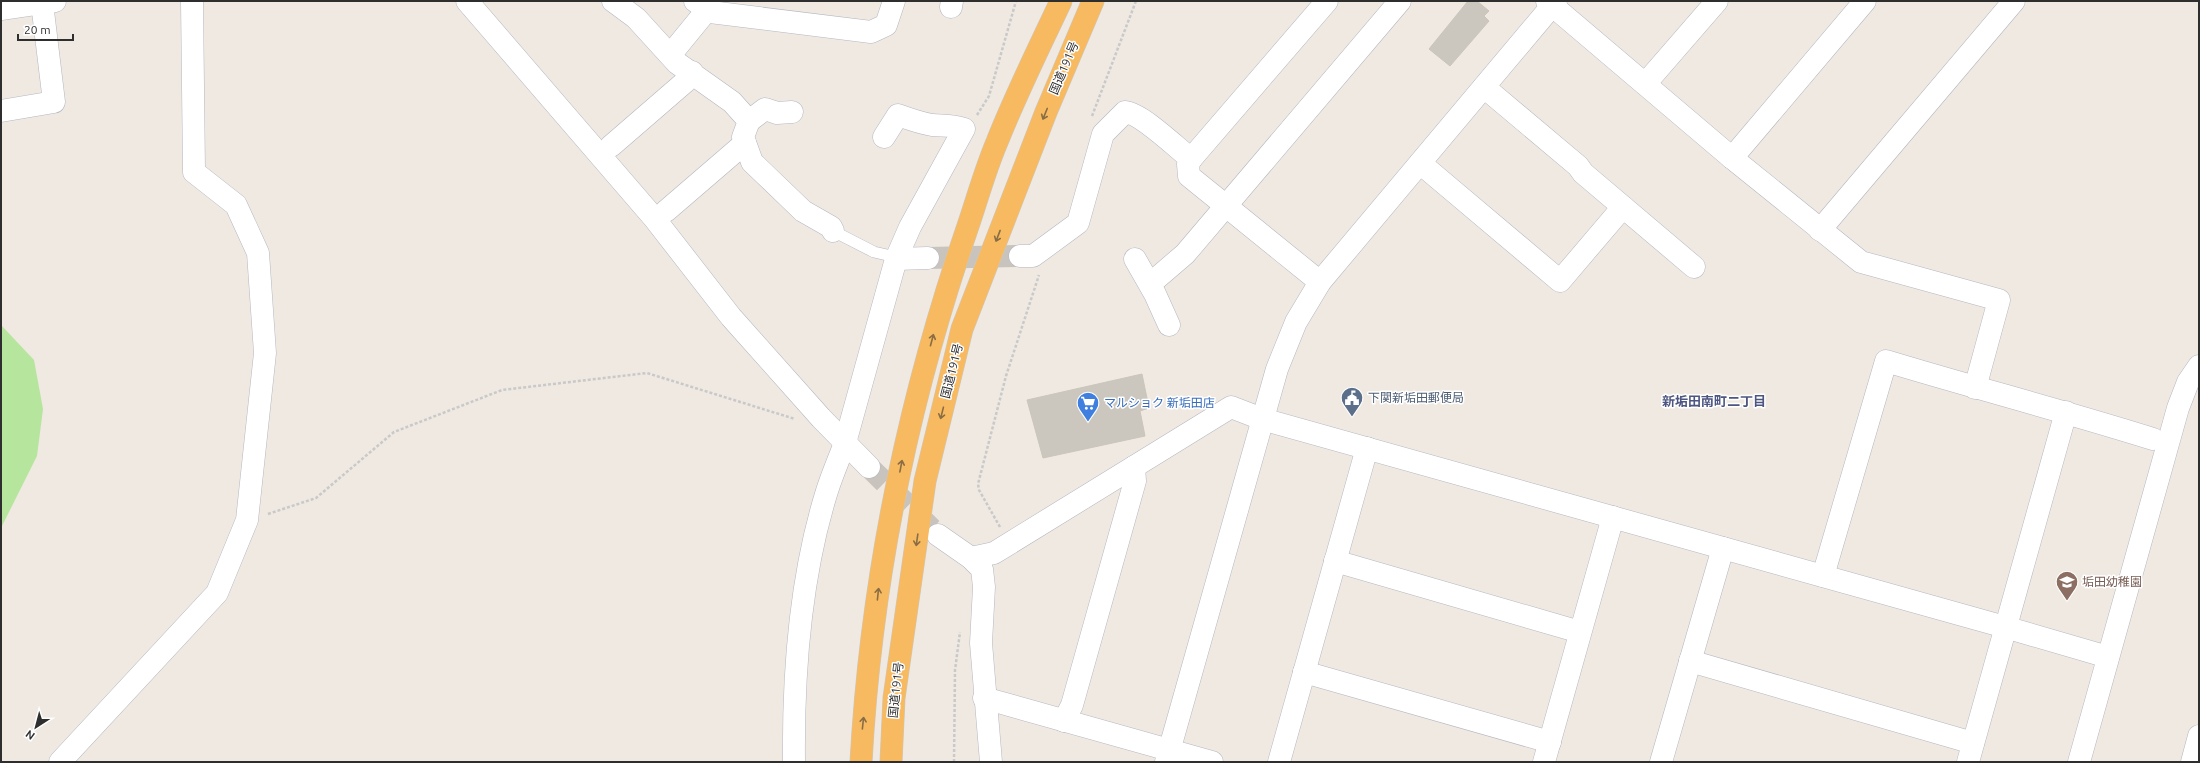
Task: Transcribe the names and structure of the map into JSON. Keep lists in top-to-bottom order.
{
  "streets": {
    "highway": ["国道191号"]
  },
  "districts": ["新垢田南町二丁目"],
  "places": {
    "public building": ["下関新垢田郵便局"],
    "supermarket": ["マルショク 新垢田店"],
    "school or university": ["垢田幼稚園"]
  },
  "scale_bar": "20 m",
  "north": "bottom left"
}
